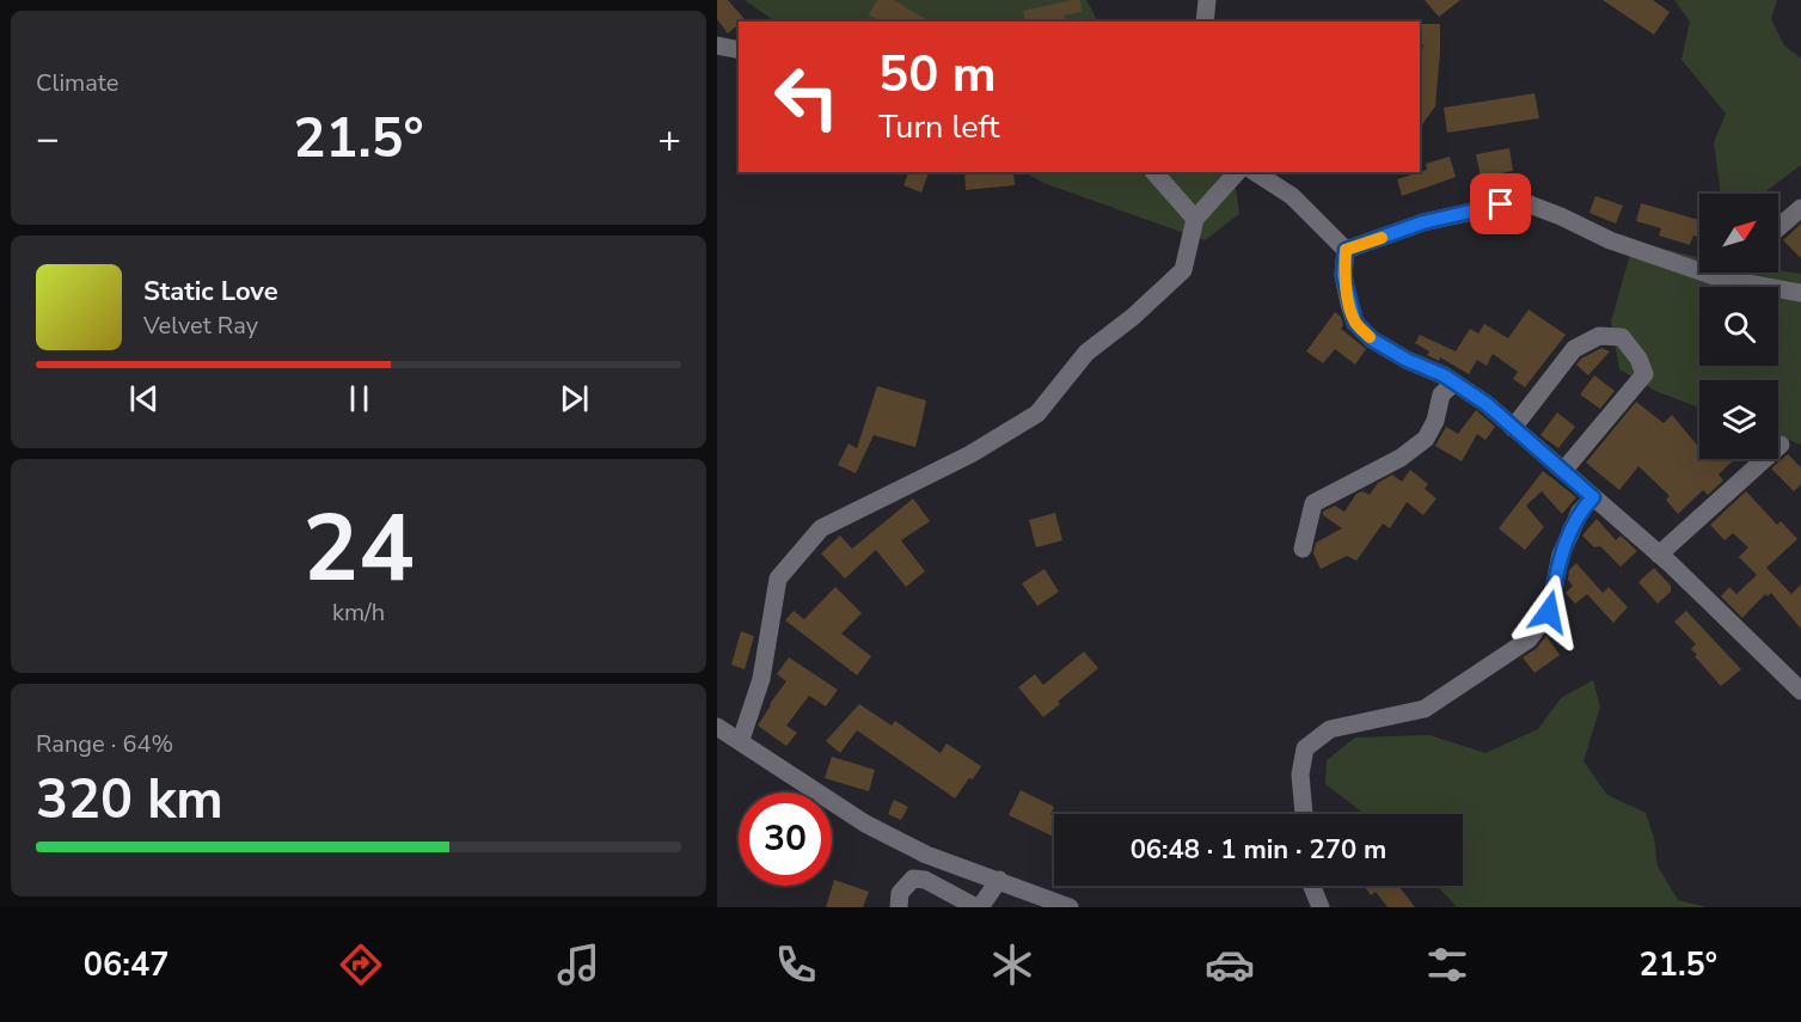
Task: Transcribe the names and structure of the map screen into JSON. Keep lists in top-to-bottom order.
{
  "north": "top right",
  "page": {
    "tile": [
      "Climate",
      ["24", "km/h"],
      ["Range · 64%", "320 km"]
    ],
    "turn": ["50 m", "Turn left"],
    "heat": ["−", "21.5°", "+"],
    "song": ["Static Love", "Velvet Ray"],
    "limit": "30",
    "trip": "06:48 · 1 min · 270 m",
    "tabs": ["06:47", "21.5°"]
  }
}
